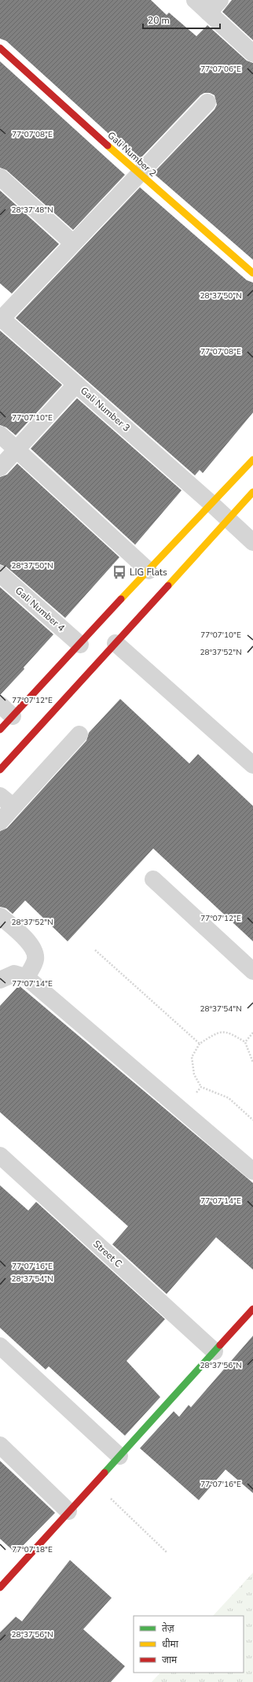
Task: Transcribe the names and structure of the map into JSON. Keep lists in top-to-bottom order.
{
  "streets": {
    "street": [
      "Gali Number 2",
      "Gali Number 3",
      "Gali Number 4",
      "Street C"
    ]
  },
  "places": {
    "bus stop": ["LIG Flats"]
  },
  "legend": ["तेज़", "धीमा", "जाम"],
  "scale_bar": "20 m",
  "coordinates": [
    "77°07'06\"E",
    "77°07'08\"E",
    "28°37'48\"N",
    "28°37'50\"N",
    "77°07'10\"E",
    "28°37'52\"N",
    "77°07'12\"E",
    "77°07'14\"E",
    "28°37'54\"N",
    "77°07'16\"E",
    "28°37'56\"N",
    "77°07'18\"E"
  ]
}
